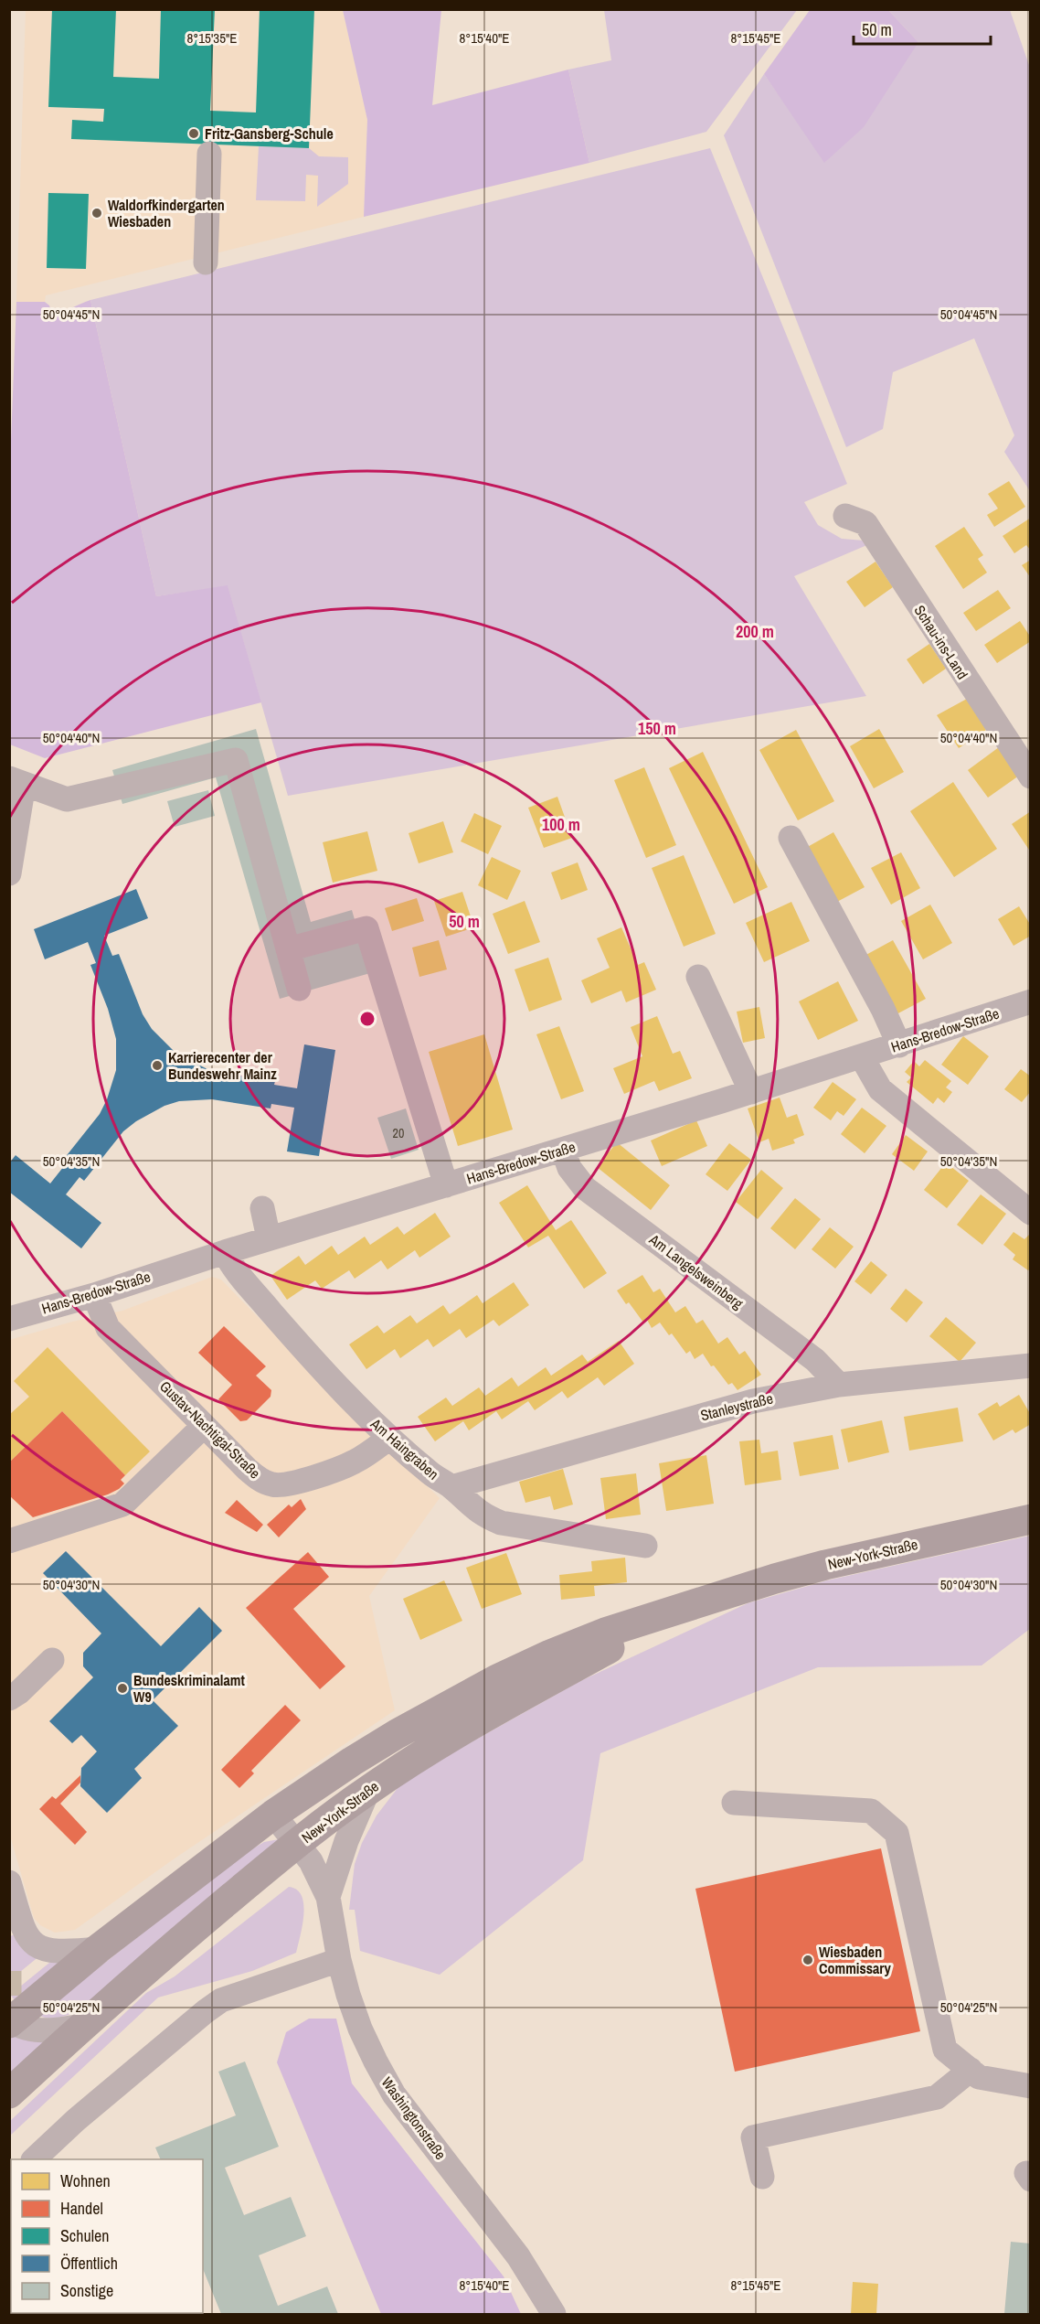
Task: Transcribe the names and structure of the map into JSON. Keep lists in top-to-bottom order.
{
  "streets": {
    "main road": ["New-York-Straße"],
    "street": [
      "Schau-ins-Land",
      "Hans-Bredow-Straße",
      "Am Langelsweinberg",
      "Stanleystraße",
      "Gustav-Nachtigal-Straße",
      "Am Haingraben",
      "Washingtonstraße"
    ]
  },
  "crossings": [
    ["Hans-Bredow-Straße", "Am Langelsweinberg"],
    ["Hans-Bredow-Straße", "Gustav-Nachtigal-Straße"],
    ["Hans-Bredow-Straße", "Am Haingraben"],
    ["Am Langelsweinberg", "Stanleystraße"],
    ["Stanleystraße", "Am Haingraben"],
    ["Gustav-Nachtigal-Straße", "Am Haingraben"],
    ["New-York-Straße", "Washingtonstraße"]
  ],
  "places": [
    "Fritz-Gansberg-Schule",
    "Waldorfkindergarten Wiesbaden",
    "Karrierecenter der Bundeswehr Mainz",
    "Bundeskriminalamt W9",
    "Wiesbaden Commissary"
  ],
  "house_numbers": ["20"],
  "legend": [
    "Wohnen",
    "Handel",
    "Schulen",
    "Öffentlich",
    "Sonstige"
  ],
  "scale_bar": "50 m",
  "coordinates": [
    "8°15'35\"E",
    "8°15'40\"E",
    "8°15'45\"E",
    "50°04'45\"N",
    "50°04'40\"N",
    "50°04'35\"N",
    "50°04'30\"N",
    "50°04'25\"N"
  ],
  "rings": [
    "200 m",
    "150 m",
    "100 m",
    "50 m"
  ]
}
